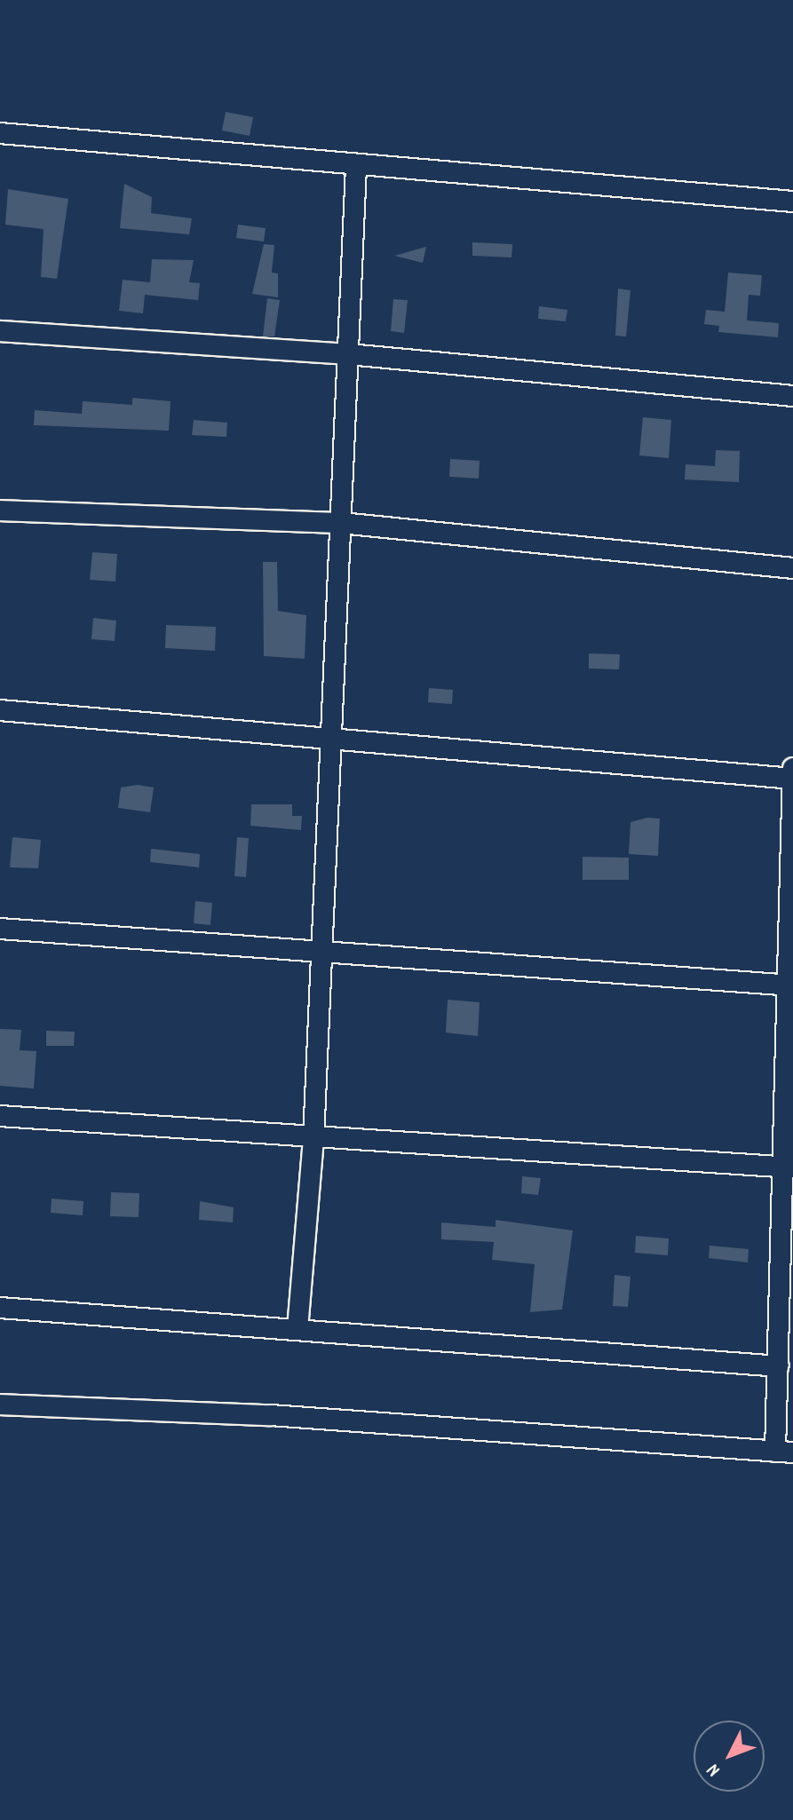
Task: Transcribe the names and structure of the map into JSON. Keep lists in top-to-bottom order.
{
  "north": "bottom left"
}
